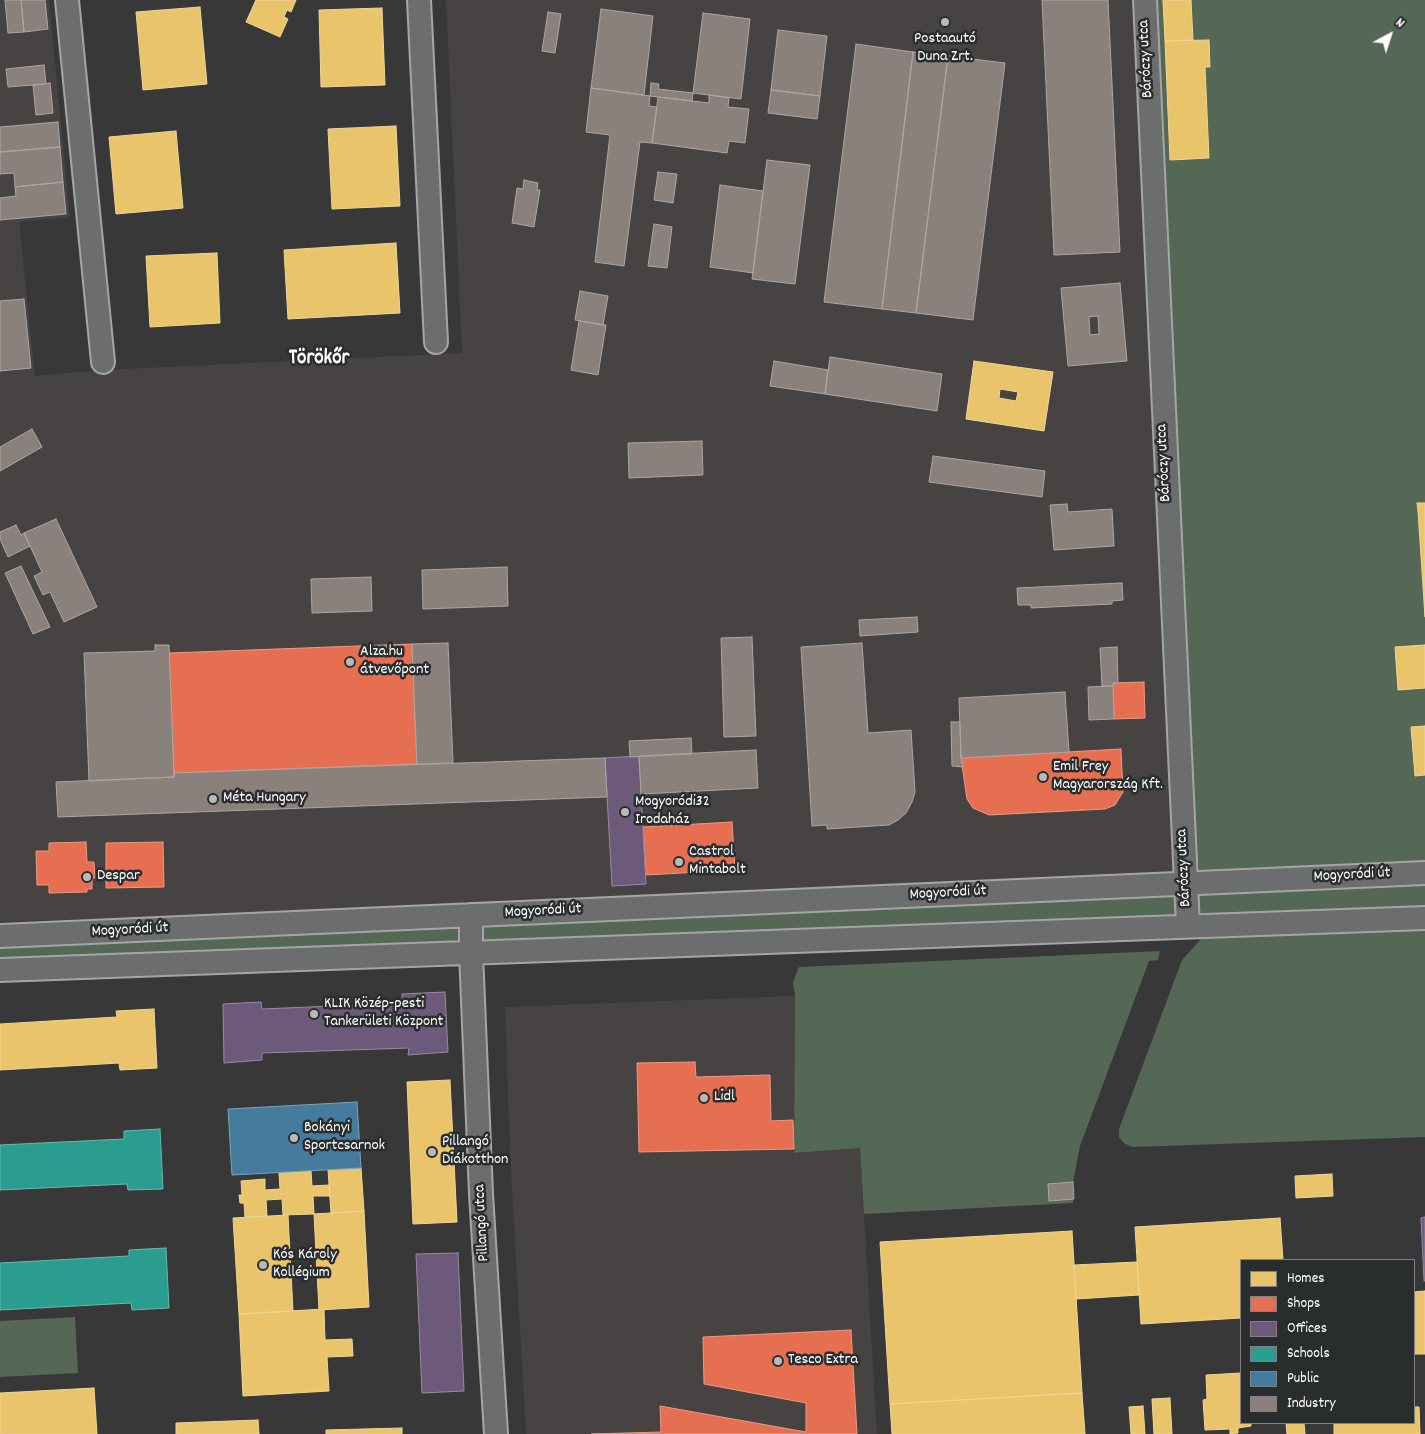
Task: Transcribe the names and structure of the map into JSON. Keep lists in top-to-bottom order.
{
  "streets": {
    "street": ["Báróczy utca", "Mogyoródi út", "Pillangó utca"]
  },
  "crossings": [
    ["Báróczy utca", "Mogyoródi út"],
    ["Mogyoródi út", "Pillangó utca"]
  ],
  "districts": ["Törökőr"],
  "places": [
    "Postaautó Duna Zrt.",
    "Alza.hu átvevőpont",
    "Emil Frey Magyarország Kft.",
    "Méta Hungary",
    "Mogyoródi32 Irodaház",
    "Castrol Mintabolt",
    "Despar",
    "KLIK Közép-pesti Tankerületi Központ",
    "Lidl",
    "Bokányi Sportcsarnok",
    "Pillangó Diákotthon",
    "Kós Károly Kollégium",
    "Tesco Extra"
  ],
  "legend": [
    "Homes",
    "Shops",
    "Offices",
    "Schools",
    "Public",
    "Industry"
  ],
  "north": "top right"
}
